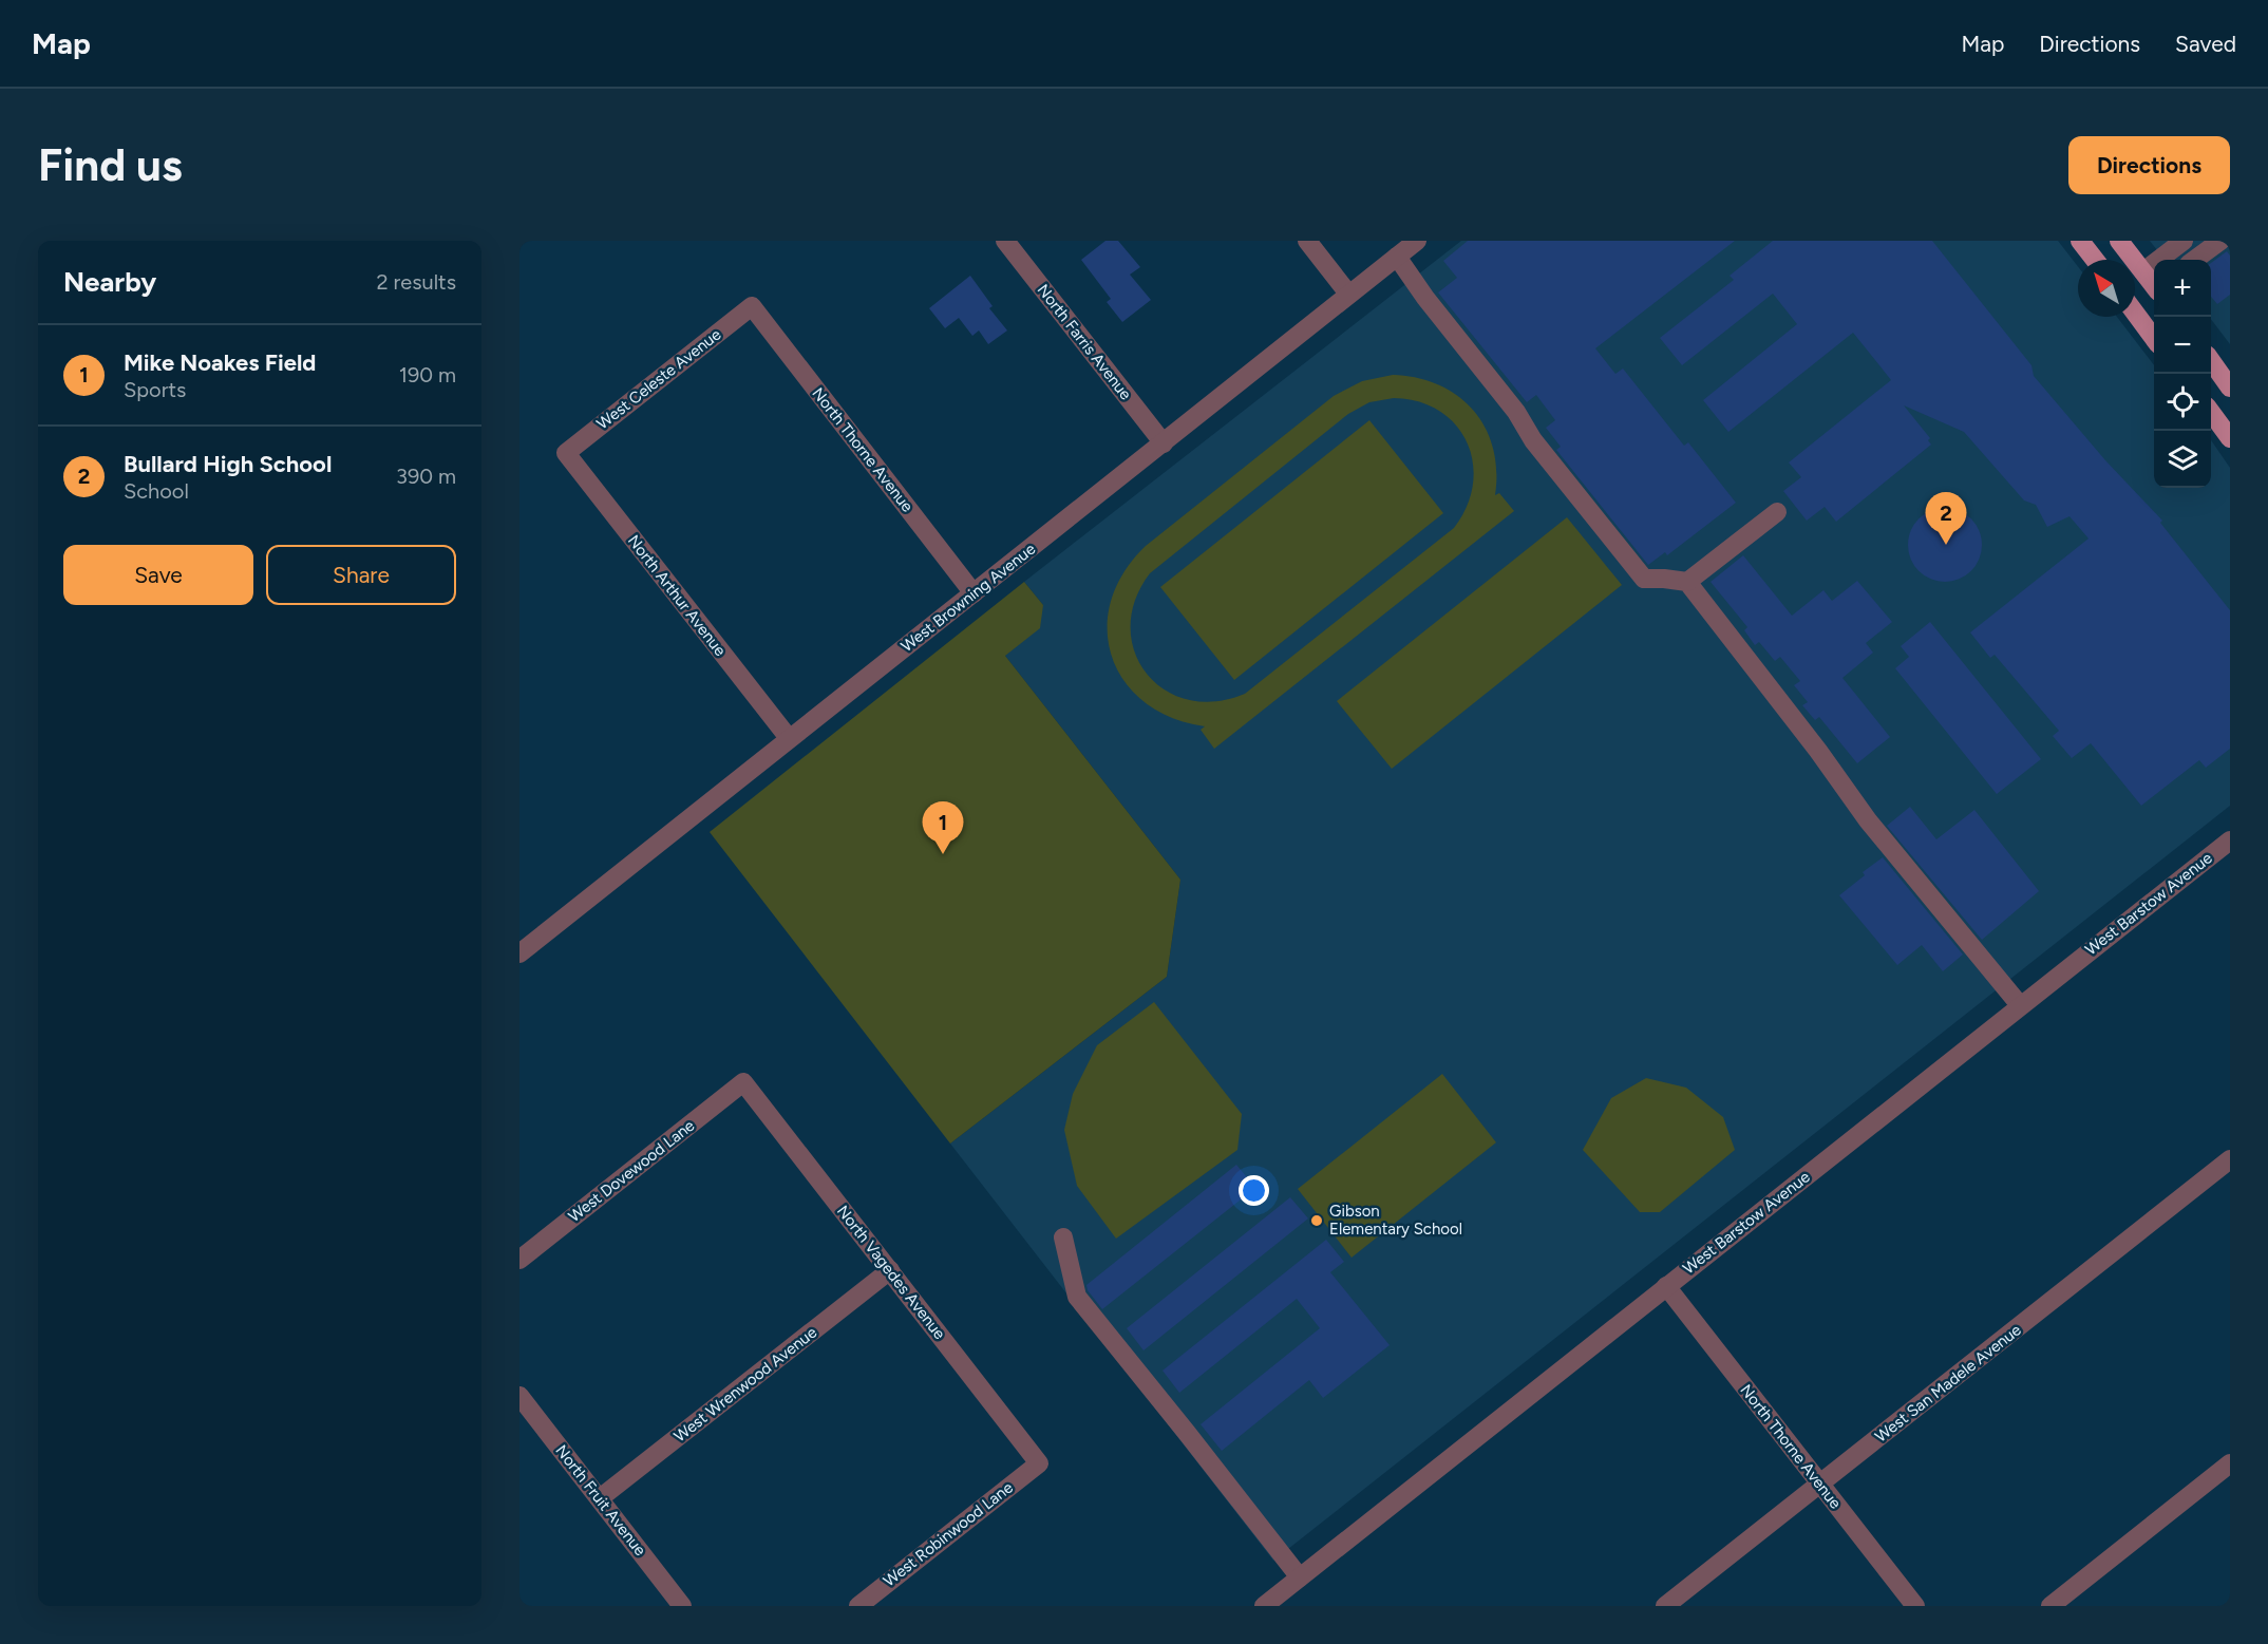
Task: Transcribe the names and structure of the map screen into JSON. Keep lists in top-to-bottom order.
{
  "streets": {
    "street": [
      "North Farris Avenue",
      "West Celeste Avenue",
      "North Thorne Avenue",
      "North Arthur Avenue",
      "West Browning Avenue",
      "West Barstow Avenue",
      "West Dovewood Lane",
      "North Vagedes Avenue",
      "West San Madele Avenue",
      "West Wrenwood Avenue",
      "North Fruit Avenue",
      "West Robinwood Lane"
    ]
  },
  "crossings": [
    ["North Farris Avenue", "West Browning Avenue"],
    ["West Celeste Avenue", "North Thorne Avenue"],
    ["West Celeste Avenue", "North Arthur Avenue"],
    ["North Thorne Avenue", "West Browning Avenue"],
    ["North Thorne Avenue", "West Barstow Avenue"],
    ["North Thorne Avenue", "West San Madele Avenue"],
    ["North Arthur Avenue", "West Browning Avenue"],
    ["West Dovewood Lane", "North Vagedes Avenue"],
    ["North Vagedes Avenue", "West Wrenwood Avenue"],
    ["North Vagedes Avenue", "West Robinwood Lane"],
    ["West Wrenwood Avenue", "North Fruit Avenue"]
  ],
  "places": ["Gibson Elementary School"],
  "north": "top left",
  "page": {
    "header": "Map",
    "nav": ["Map", "Directions", "Saved"],
    "buttons": [
      "Directions",
      ["Save", "Share"]
    ],
    "title": "Find us",
    "heading": ["Nearby", "2 results"],
    "map_buttons": ["+", "−"],
    "list": [
      {
        "mark": "1",
        "name": "Mike Noakes Field",
        "note": "Sports",
        "value": "190 m"
      },
      {
        "mark": "2",
        "name": "Bullard High School",
        "note": "School",
        "value": "390 m"
      }
    ],
    "pins": ["2", "1"]
  }
}
